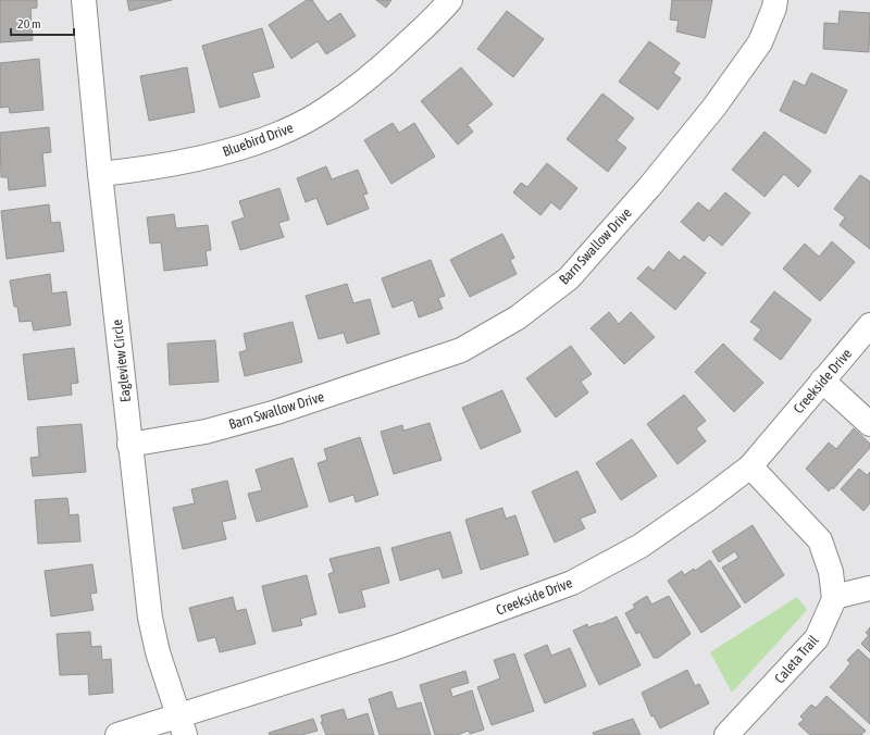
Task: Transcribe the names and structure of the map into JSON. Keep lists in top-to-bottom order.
{
  "streets": {
    "street": [
      "Bluebird Drive",
      "Barn Swallow Drive",
      "Eagleview Circle",
      "Creekside Drive",
      "Caleta Trail"
    ]
  },
  "crossings": [
    ["Bluebird Drive", "Eagleview Circle"],
    ["Barn Swallow Drive", "Eagleview Circle"],
    ["Eagleview Circle", "Creekside Drive"]
  ],
  "scale_bar": "20 m"
}
